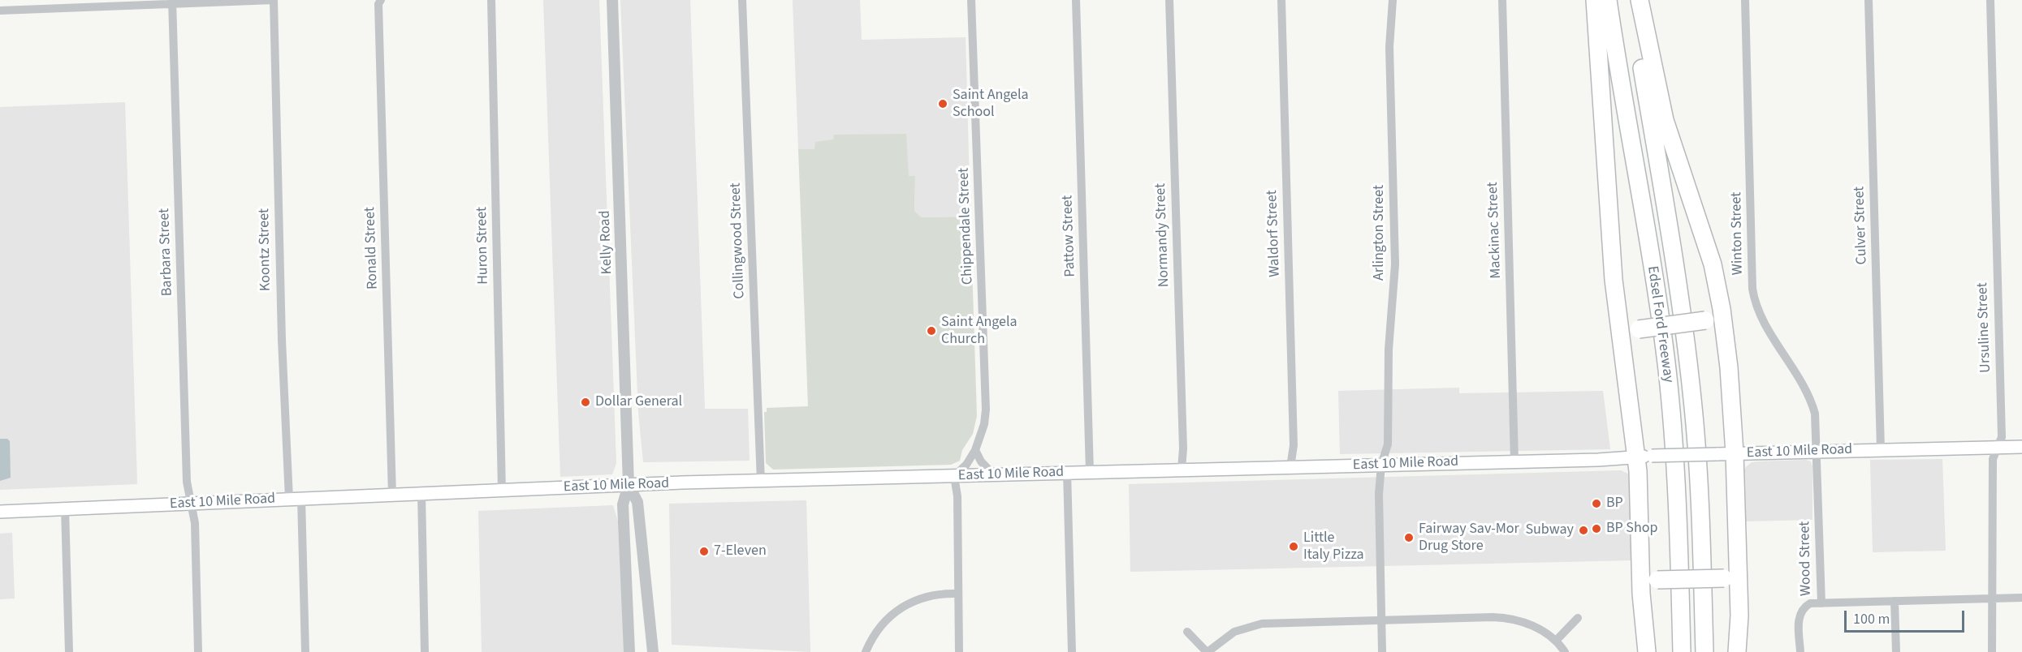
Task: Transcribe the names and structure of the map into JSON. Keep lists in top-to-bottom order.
{
  "streets": {
    "highway": ["Edsel Ford Freeway"],
    "main road": ["East 10 Mile Road"],
    "street": [
      "Culver Street",
      "Chippendale Street",
      "Mackinac Street",
      "Arlington Street",
      "Waldorf Street",
      "Winton Street",
      "Normandy Street",
      "Pattow Street",
      "Collingwood Street",
      "Kelly Road",
      "Huron Street",
      "Ronald Street",
      "Koontz Street",
      "Barbara Street",
      "Ursuline Street",
      "Wood Street"
    ]
  },
  "crossings": [
    ["Culver Street", "East 10 Mile Road"],
    ["Chippendale Street", "East 10 Mile Road"],
    ["Mackinac Street", "East 10 Mile Road"],
    ["Arlington Street", "East 10 Mile Road"],
    ["Waldorf Street", "East 10 Mile Road"],
    ["Winton Street", "East 10 Mile Road"],
    ["Winton Street", "Wood Street"],
    ["Normandy Street", "East 10 Mile Road"],
    ["Pattow Street", "East 10 Mile Road"],
    ["Collingwood Street", "East 10 Mile Road"],
    ["Kelly Road", "East 10 Mile Road"],
    ["Huron Street", "East 10 Mile Road"],
    ["Ronald Street", "East 10 Mile Road"],
    ["Koontz Street", "East 10 Mile Road"],
    ["Barbara Street", "East 10 Mile Road"],
    ["Ursuline Street", "East 10 Mile Road"],
    ["East 10 Mile Road", "Wood Street"]
  ],
  "places": [
    "Saint Angela School",
    "Saint Angela Church",
    "Dollar General",
    "BP",
    "BP Shop",
    "Subway",
    "Fairway Sav-Mor Drug Store",
    "Little Italy Pizza",
    "7-Eleven"
  ],
  "scale_bar": "100 m"
}
